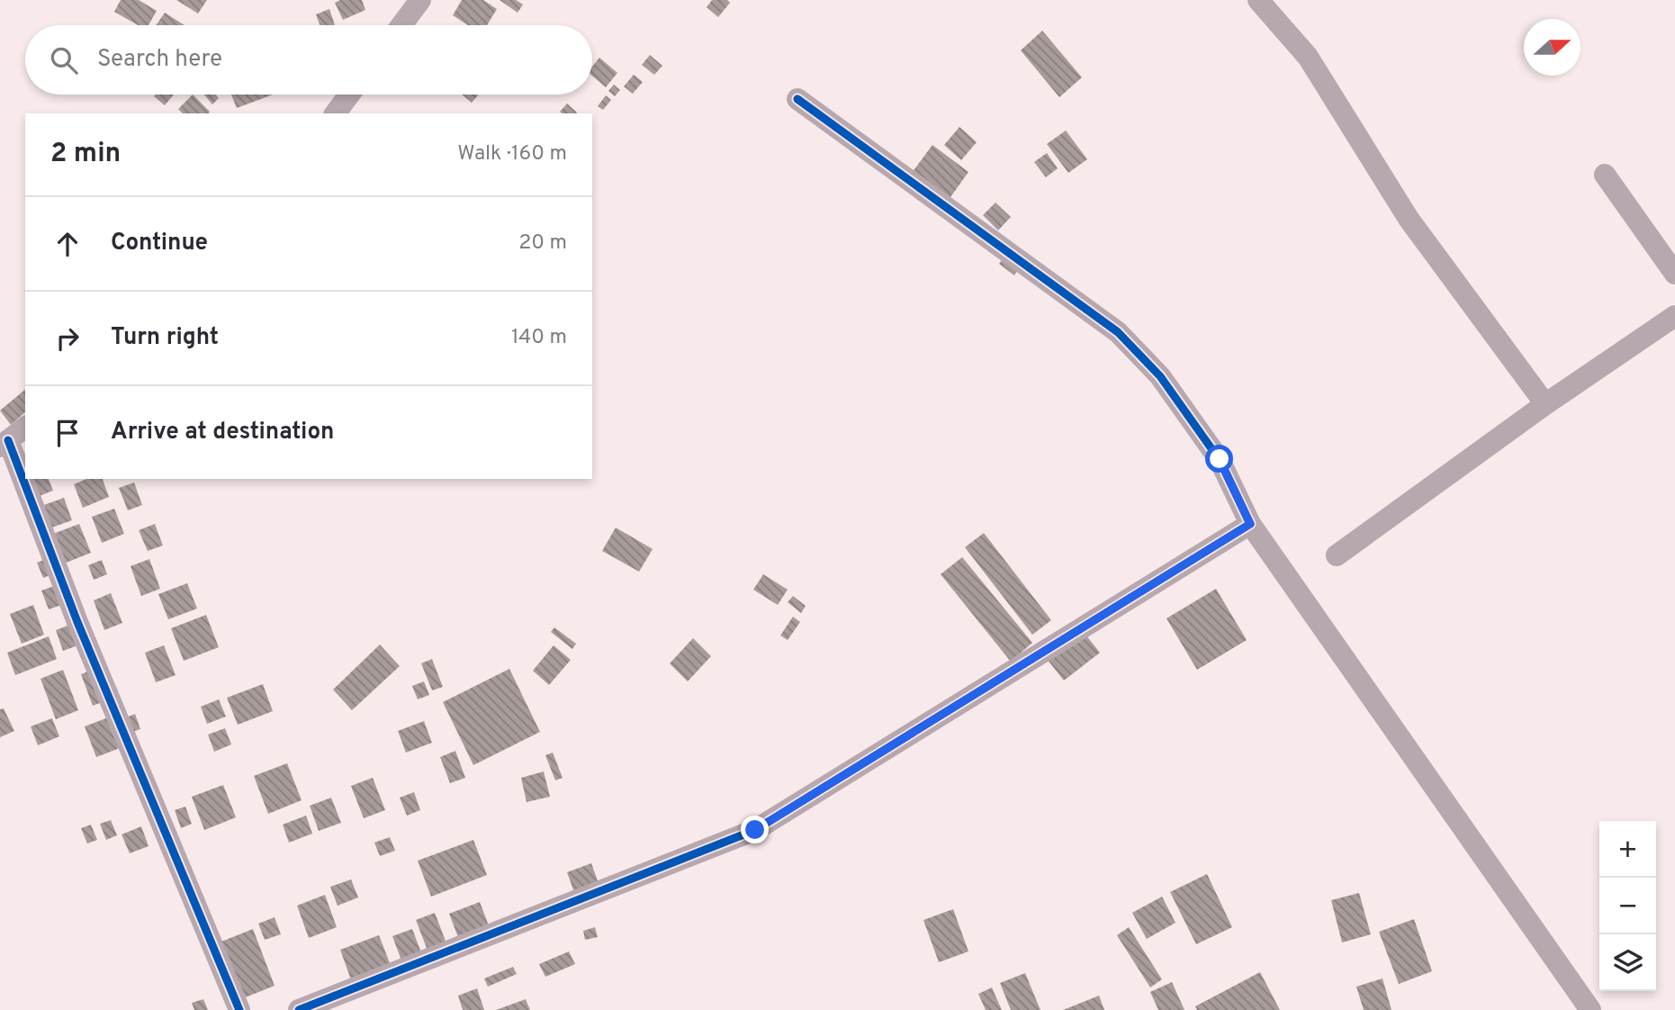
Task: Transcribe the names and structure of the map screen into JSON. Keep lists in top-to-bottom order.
{
  "north": "right",
  "page": {
    "search": "Search here",
    "heading": ["2 min", "Walk · 160 m"],
    "list": [
      ["Continue", "20 m"],
      ["Turn right", "140 m"],
      "Arrive at destination"
    ],
    "map_buttons": ["+", "−"]
  }
}
